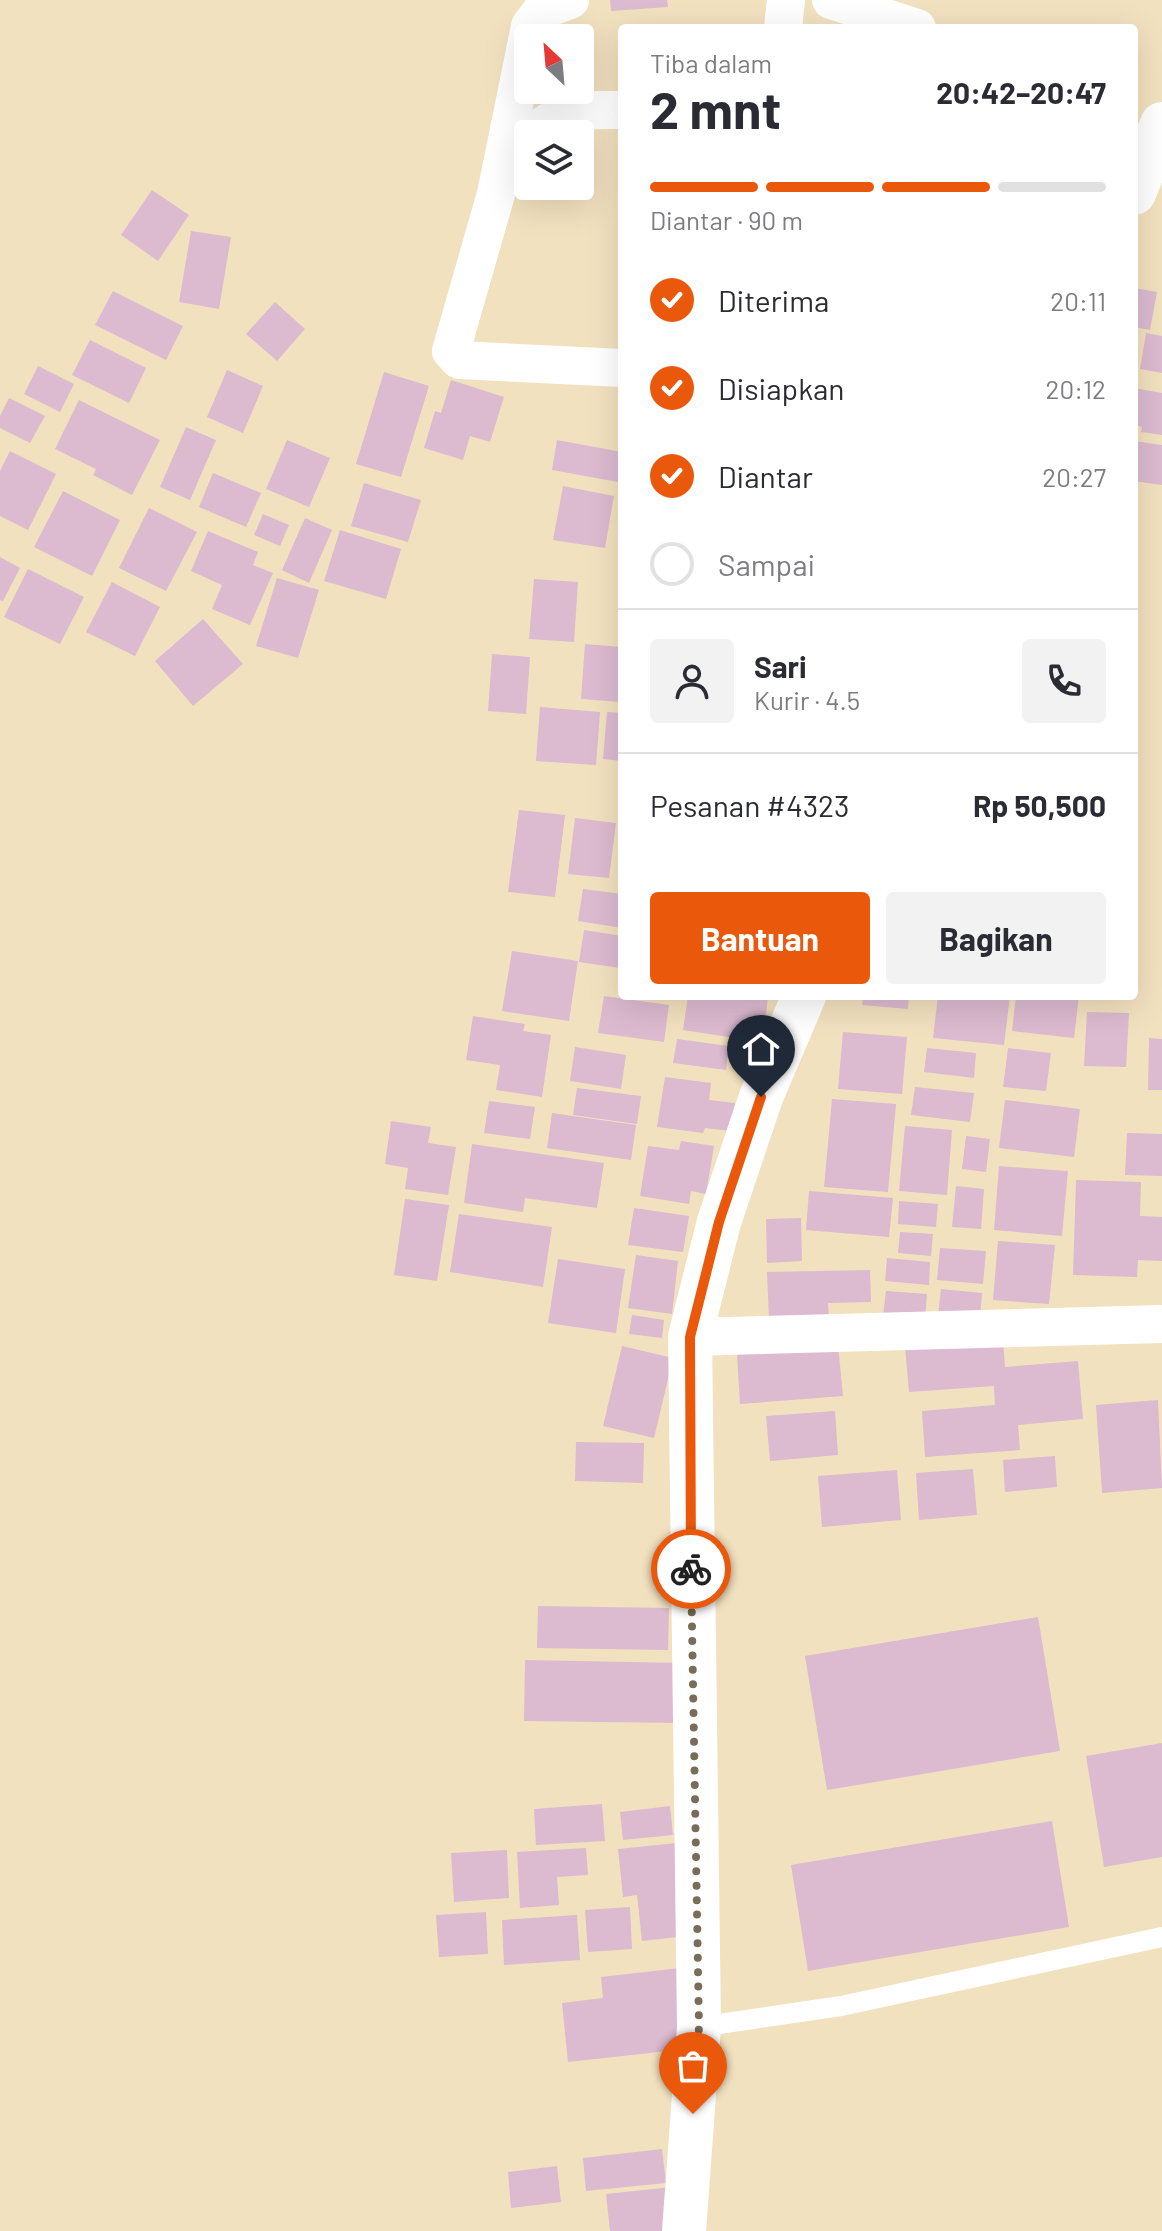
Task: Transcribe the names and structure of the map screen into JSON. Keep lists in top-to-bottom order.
{
  "north": "top left",
  "page": {
    "heading": ["2 mnt", "Tiba dalam", "20:42–20:47"],
    "panel": [
      "Sari",
      "Kurir · 4.5",
      "Pesanan #4323",
      "Rp 50,500"
    ],
    "bar": "Diantar · 90 m",
    "list": [
      ["Diterima", "20:11"],
      ["Disiapkan", "20:12"],
      ["Diantar", "20:27"],
      "Sampai"
    ],
    "buttons": ["Bantuan", "Bagikan"]
  }
}
